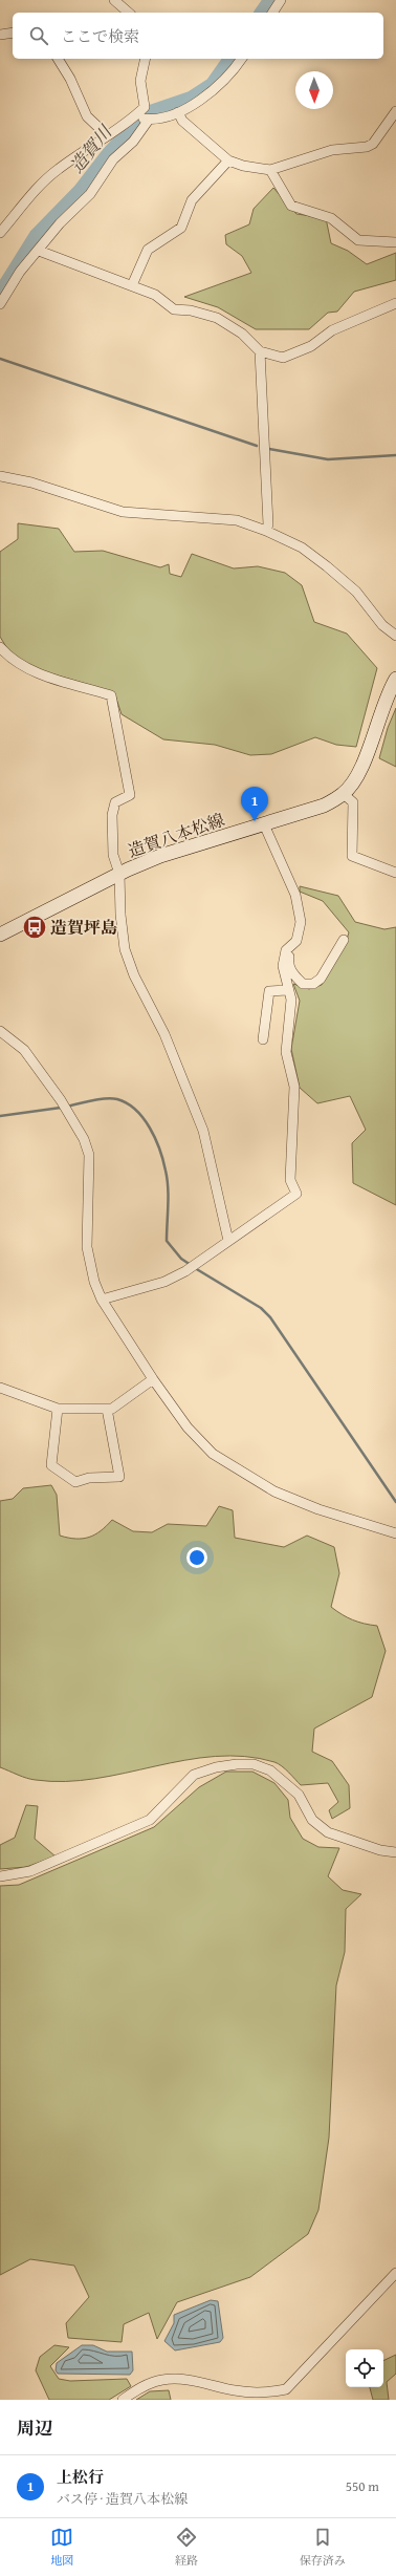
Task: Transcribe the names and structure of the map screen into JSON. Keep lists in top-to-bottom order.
{
  "streets": {
    "main road": ["造賀八本松線"]
  },
  "water": ["造賀川"],
  "places": {
    "bus stop": ["造賀坪島"]
  },
  "north": "bottom",
  "page": {
    "search": "ここで検索",
    "pins": "1",
    "heading": "周辺",
    "list": [
      {
        "mark": "1",
        "name": "上松行",
        "note": "バス停 · 造賀八本松線",
        "value": "550 m"
      }
    ],
    "nav": ["地図", "経路", "保存済み"]
  }
}
